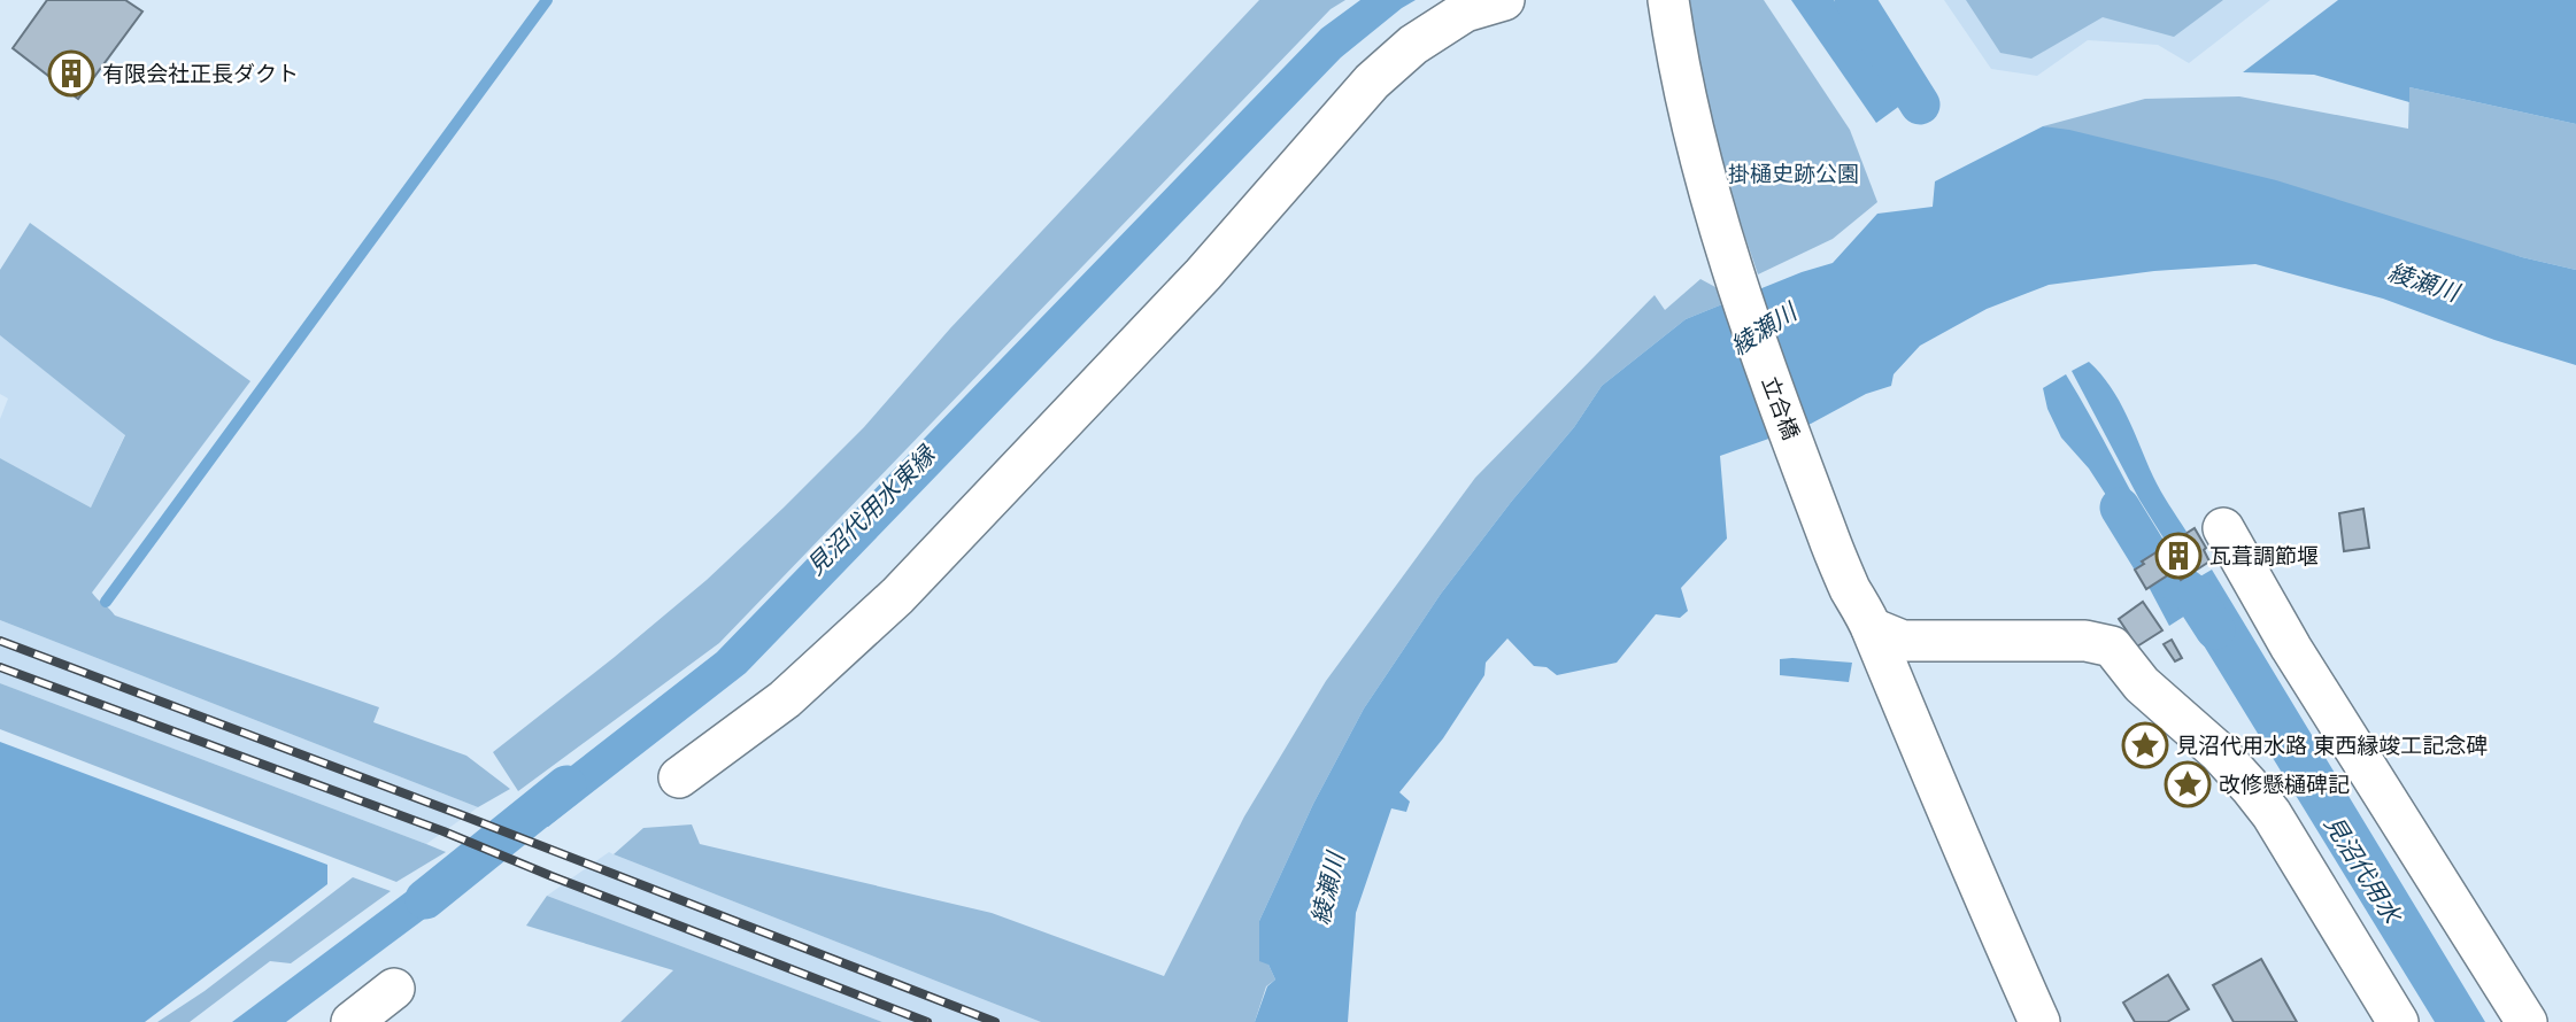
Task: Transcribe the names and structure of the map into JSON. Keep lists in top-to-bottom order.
{
  "streets": {
    "street": ["立合橋"]
  },
  "water": ["綾瀬川", "見沼代用水東縁", "見沼代用水"],
  "parks": ["掛樋史跡公園"],
  "places": {
    "building": ["有限会社正長ダクト", "瓦葺調節堰"],
    "place": ["見沼代用水路 東西縁竣工記念碑", "改修懸樋碑記"]
  }
}
